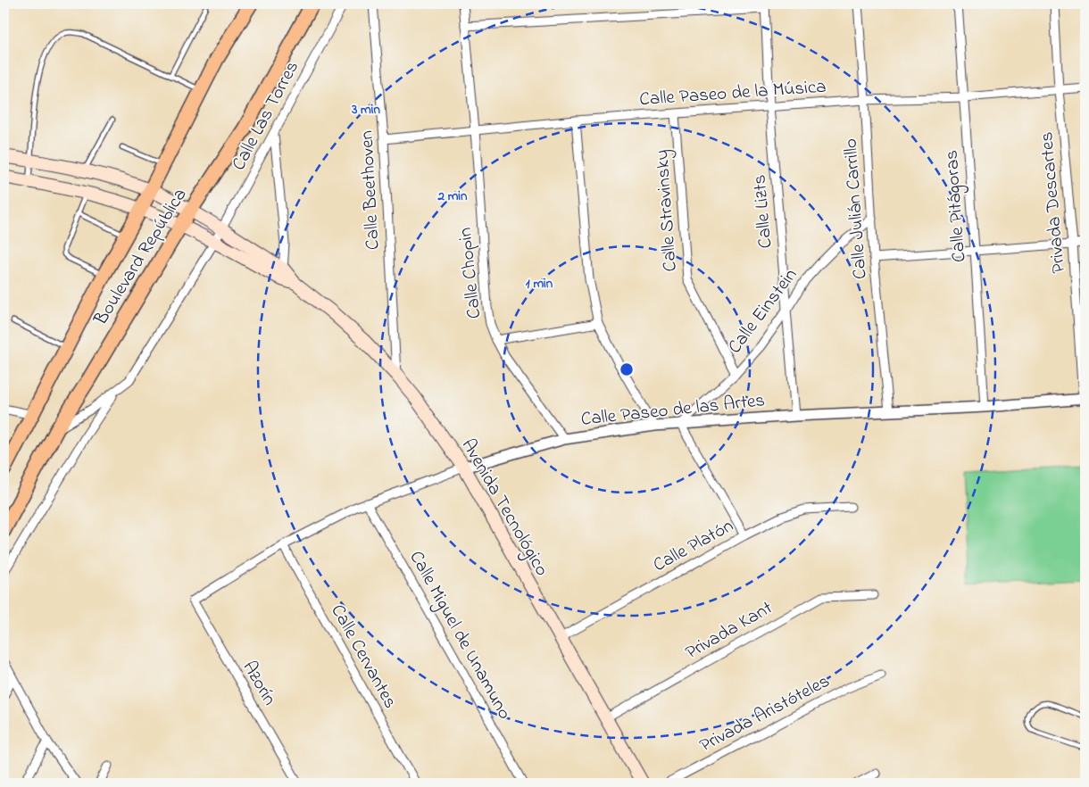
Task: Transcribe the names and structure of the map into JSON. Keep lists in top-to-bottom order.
{
  "streets": {
    "main road": ["Boulevard República", "Avenida Tecnológico"],
    "street": [
      "Calle Paseo de la Música",
      "Calle Las Torres",
      "Calle Beethoven",
      "Privada Descartes",
      "Calle Pitágoras",
      "Calle Julián Carrillo",
      "Calle Stravinsky",
      "Calle Lizts",
      "Calle Chopin",
      "Calle Einstein",
      "Calle Paseo de las Artes",
      "Calle Platón",
      "Privada Kant",
      "Calle Miguel de Unamuno",
      "Calle Cervantes",
      "Azorín",
      "Privada Aristóteles"
    ]
  },
  "crossings": [
    ["Calle Paseo de la Música", "Calle Beethoven"],
    ["Calle Paseo de la Música", "Privada Descartes"],
    ["Calle Paseo de la Música", "Calle Pitágoras"],
    ["Calle Paseo de la Música", "Calle Julián Carrillo"],
    ["Calle Paseo de la Música", "Calle Stravinsky"],
    ["Calle Paseo de la Música", "Calle Lizts"],
    ["Calle Paseo de la Música", "Calle Chopin"],
    ["Calle Beethoven", "Avenida Tecnológico"],
    ["Privada Descartes", "Calle Paseo de las Artes"],
    ["Calle Pitágoras", "Calle Paseo de las Artes"],
    ["Calle Julián Carrillo", "Calle Einstein"],
    ["Calle Julián Carrillo", "Calle Paseo de las Artes"],
    ["Calle Stravinsky", "Calle Einstein"],
    ["Calle Lizts", "Calle Einstein"],
    ["Calle Lizts", "Calle Paseo de las Artes"],
    ["Calle Chopin", "Calle Paseo de las Artes"],
    ["Calle Einstein", "Calle Paseo de las Artes"],
    ["Calle Paseo de las Artes", "Avenida Tecnológico"],
    ["Calle Paseo de las Artes", "Calle Miguel de Unamuno"],
    ["Calle Paseo de las Artes", "Calle Cervantes"],
    ["Calle Paseo de las Artes", "Azorín"],
    ["Avenida Tecnológico", "Calle Platón"],
    ["Avenida Tecnológico", "Privada Kant"]
  ],
  "rings": ["3 min", "2 min", "1 min"]
}
